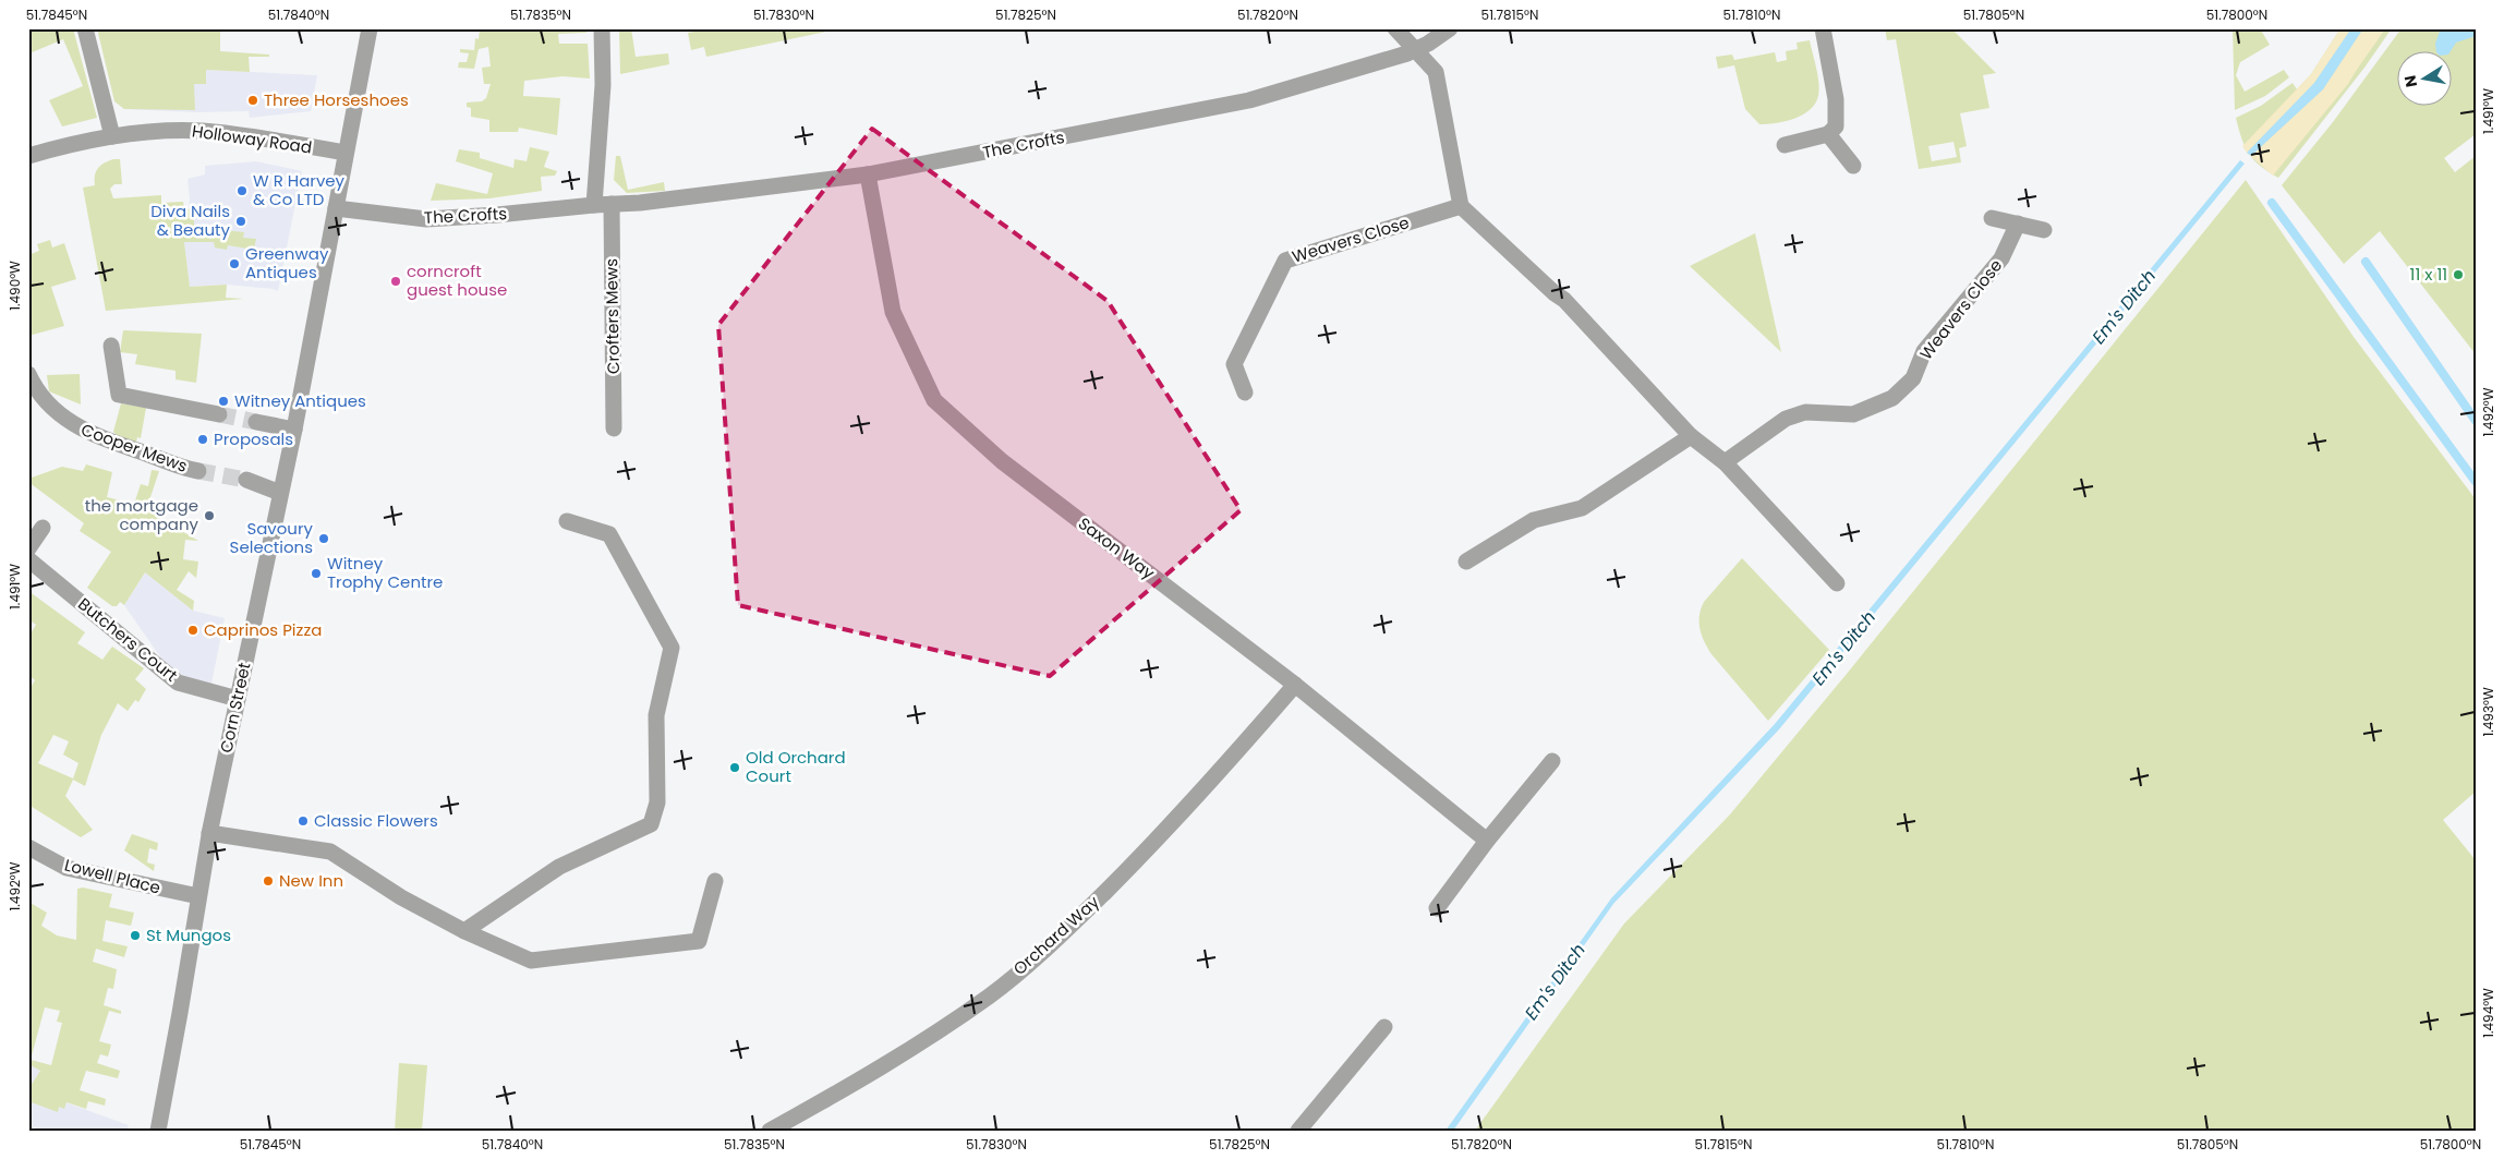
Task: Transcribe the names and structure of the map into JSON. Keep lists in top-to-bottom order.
{
  "streets": {
    "street": [
      "Holloway Road",
      "The Crofts",
      "Weavers Close",
      "Crofters Mews",
      "Cooper Mews",
      "Saxon Way",
      "Butchers Court",
      "Corn Street",
      "Lowell Place",
      "Orchard Way"
    ]
  },
  "crossings": [
    ["Holloway Road", "Corn Street"],
    ["The Crofts", "Crofters Mews"],
    ["The Crofts", "Saxon Way"],
    ["The Crofts", "Corn Street"],
    ["Saxon Way", "Orchard Way"],
    ["Butchers Court", "Corn Street"],
    ["Corn Street", "Lowell Place"]
  ],
  "water": ["Em's Ditch"],
  "places": [
    "Three Horseshoes",
    "W R Harvey & Co LTD",
    "Diva Nails & Beauty",
    "Greenway Antiques",
    "11 x 11",
    "corncroft guest house",
    "Witney Antiques",
    "Proposals",
    "the mortgage company",
    "Savoury Selections",
    "Witney Trophy Centre",
    "Caprinos Pizza",
    "Old Orchard Court",
    "Classic Flowers",
    "New Inn",
    "St Mungos"
  ],
  "north": "left",
  "coordinates": [
    "51.7845°N",
    "51.7840°N",
    "51.7835°N",
    "51.7830°N",
    "51.7825°N",
    "51.7820°N",
    "51.7815°N",
    "51.7810°N",
    "51.7805°N",
    "51.7800°N",
    "1.491°W",
    "1.490°W",
    "1.492°W",
    "1.493°W",
    "1.494°W"
  ]
}
